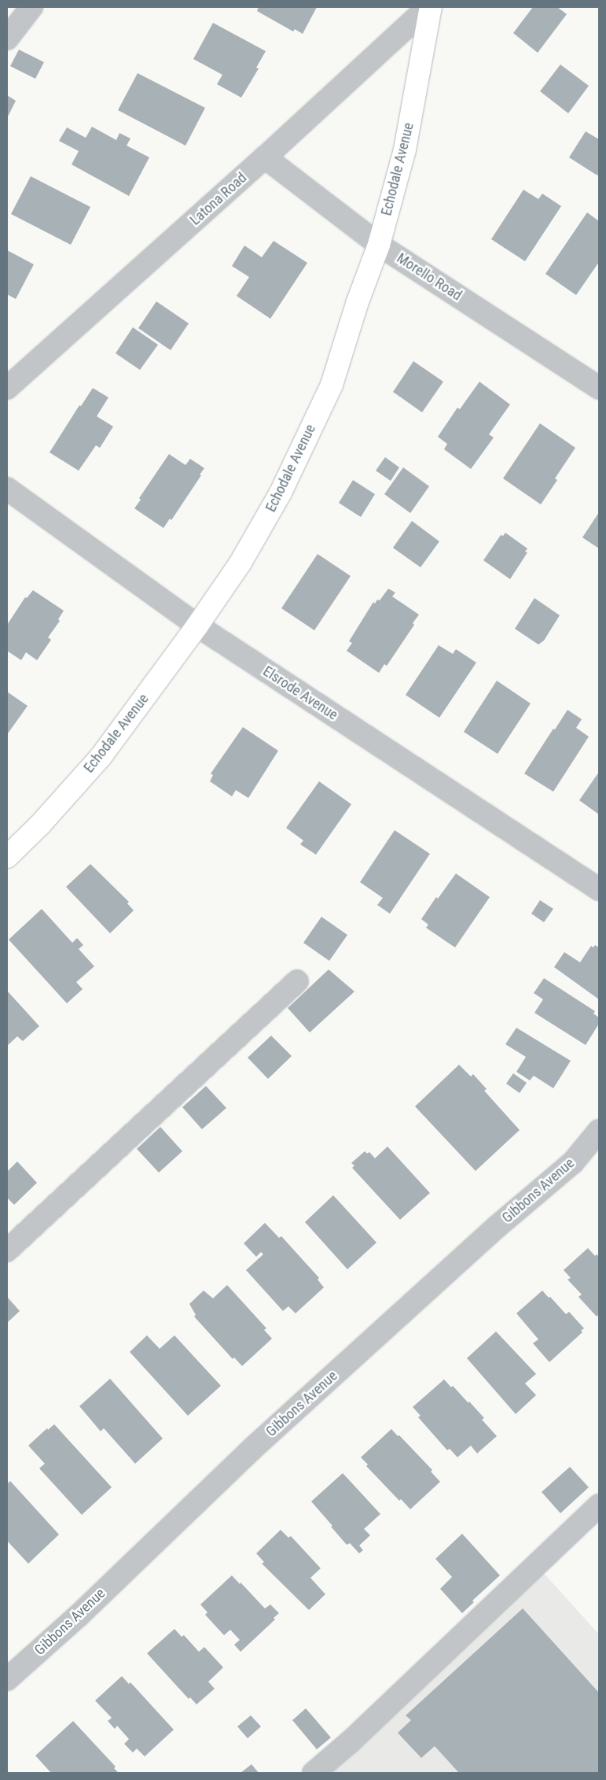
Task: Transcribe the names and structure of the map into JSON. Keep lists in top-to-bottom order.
{
  "streets": {
    "main road": ["Echodale Avenue"],
    "street": [
      "Latona Road",
      "Morello Road",
      "Elsrode Avenue",
      "Gibbons Avenue"
    ]
  },
  "crossings": [
    ["Echodale Avenue", "Latona Road"],
    ["Echodale Avenue", "Morello Road"],
    ["Echodale Avenue", "Elsrode Avenue"],
    ["Latona Road", "Morello Road"]
  ]
}
